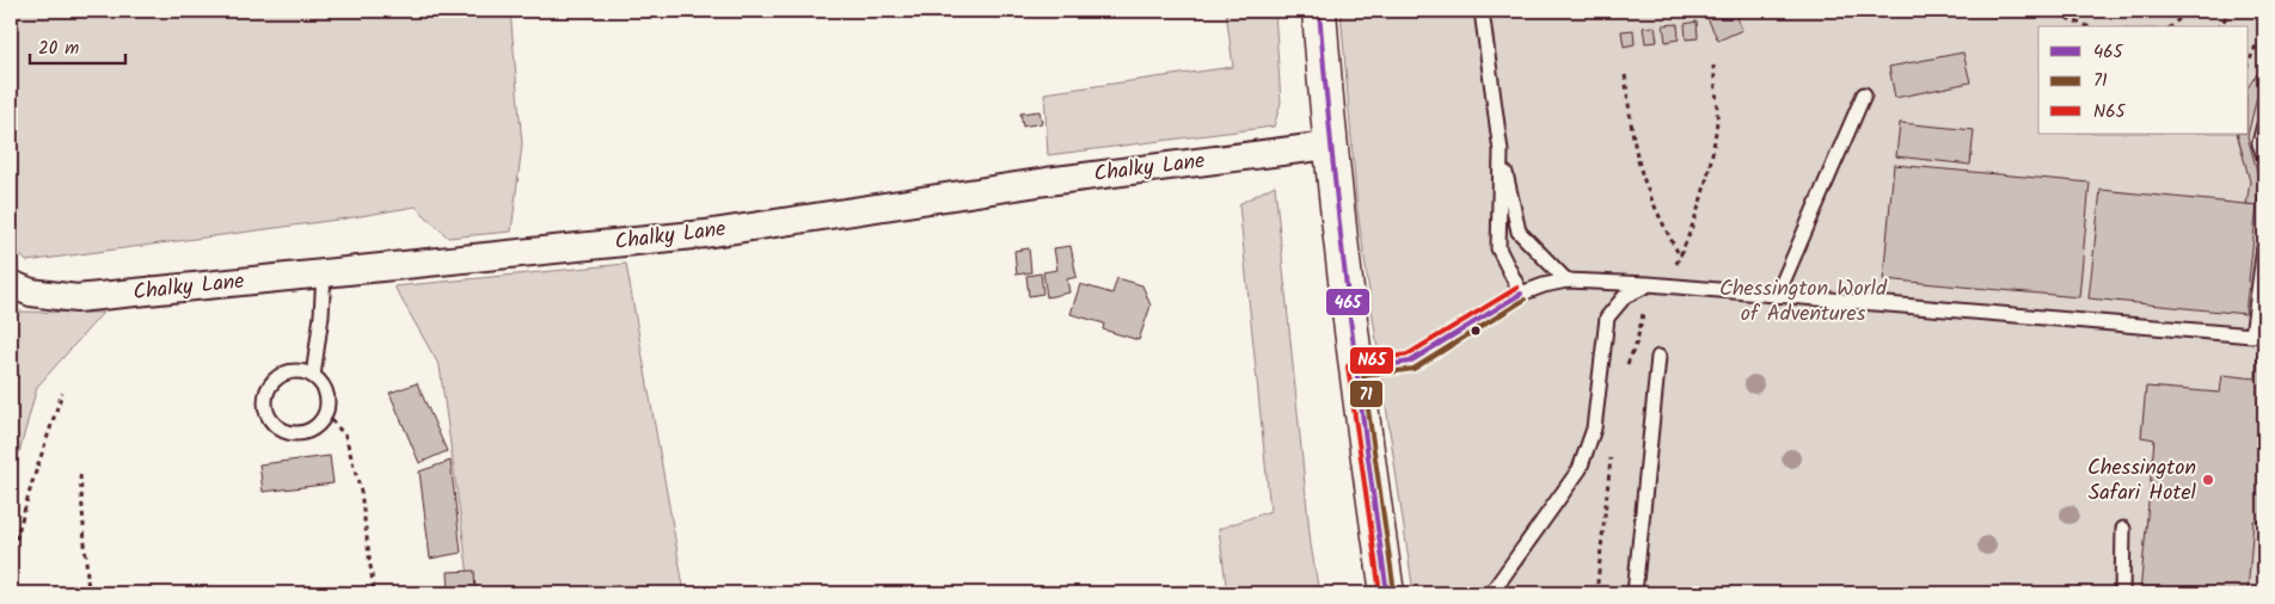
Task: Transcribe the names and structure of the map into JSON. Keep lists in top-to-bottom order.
{
  "streets": {
    "street": ["Chalky Lane"]
  },
  "parks": ["Chessington World of Adventures"],
  "places": ["Chessington Safari Hotel"],
  "lines": ["transit line 465", "transit line N65", "transit line 71"],
  "legend": ["465", "71", "N65"],
  "scale_bar": "20 m"
}
